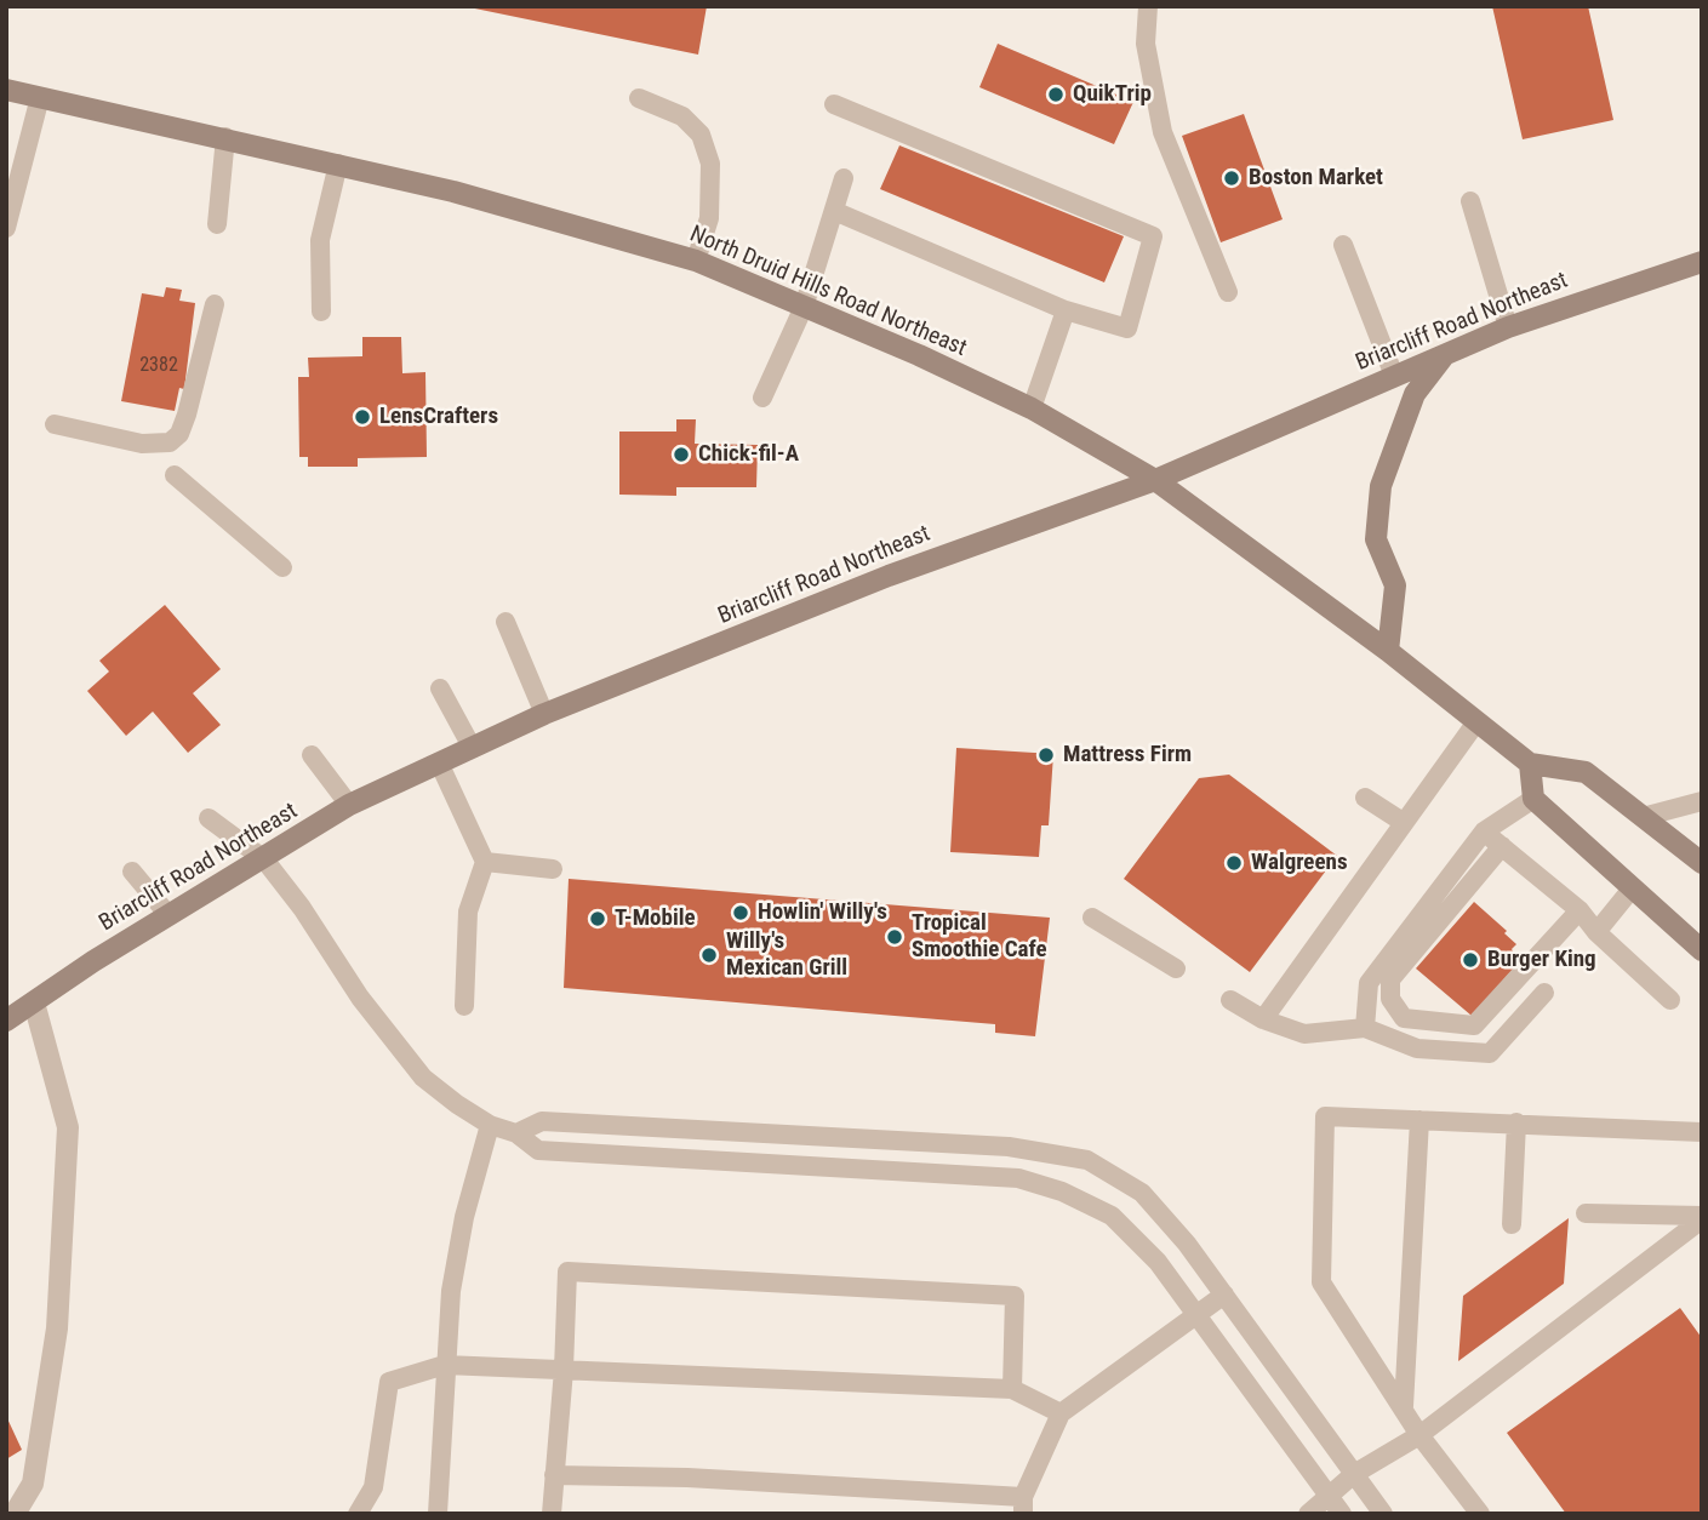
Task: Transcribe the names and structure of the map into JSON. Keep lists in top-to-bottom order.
{
  "streets": {
    "main road": ["North Druid Hills Road Northeast", "Briarcliff Road Northeast"]
  },
  "crossings": [
    ["North Druid Hills Road Northeast", "Briarcliff Road Northeast"]
  ],
  "places": [
    "QuikTrip",
    "Boston Market",
    "LensCrafters",
    "Chick-fil-A",
    "Mattress Firm",
    "Walgreens",
    "Howlin' Willy's",
    "T-Mobile",
    "Tropical Smoothie Cafe",
    "Willy's Mexican Grill",
    "Burger King"
  ],
  "house_numbers": ["2382"]
}
